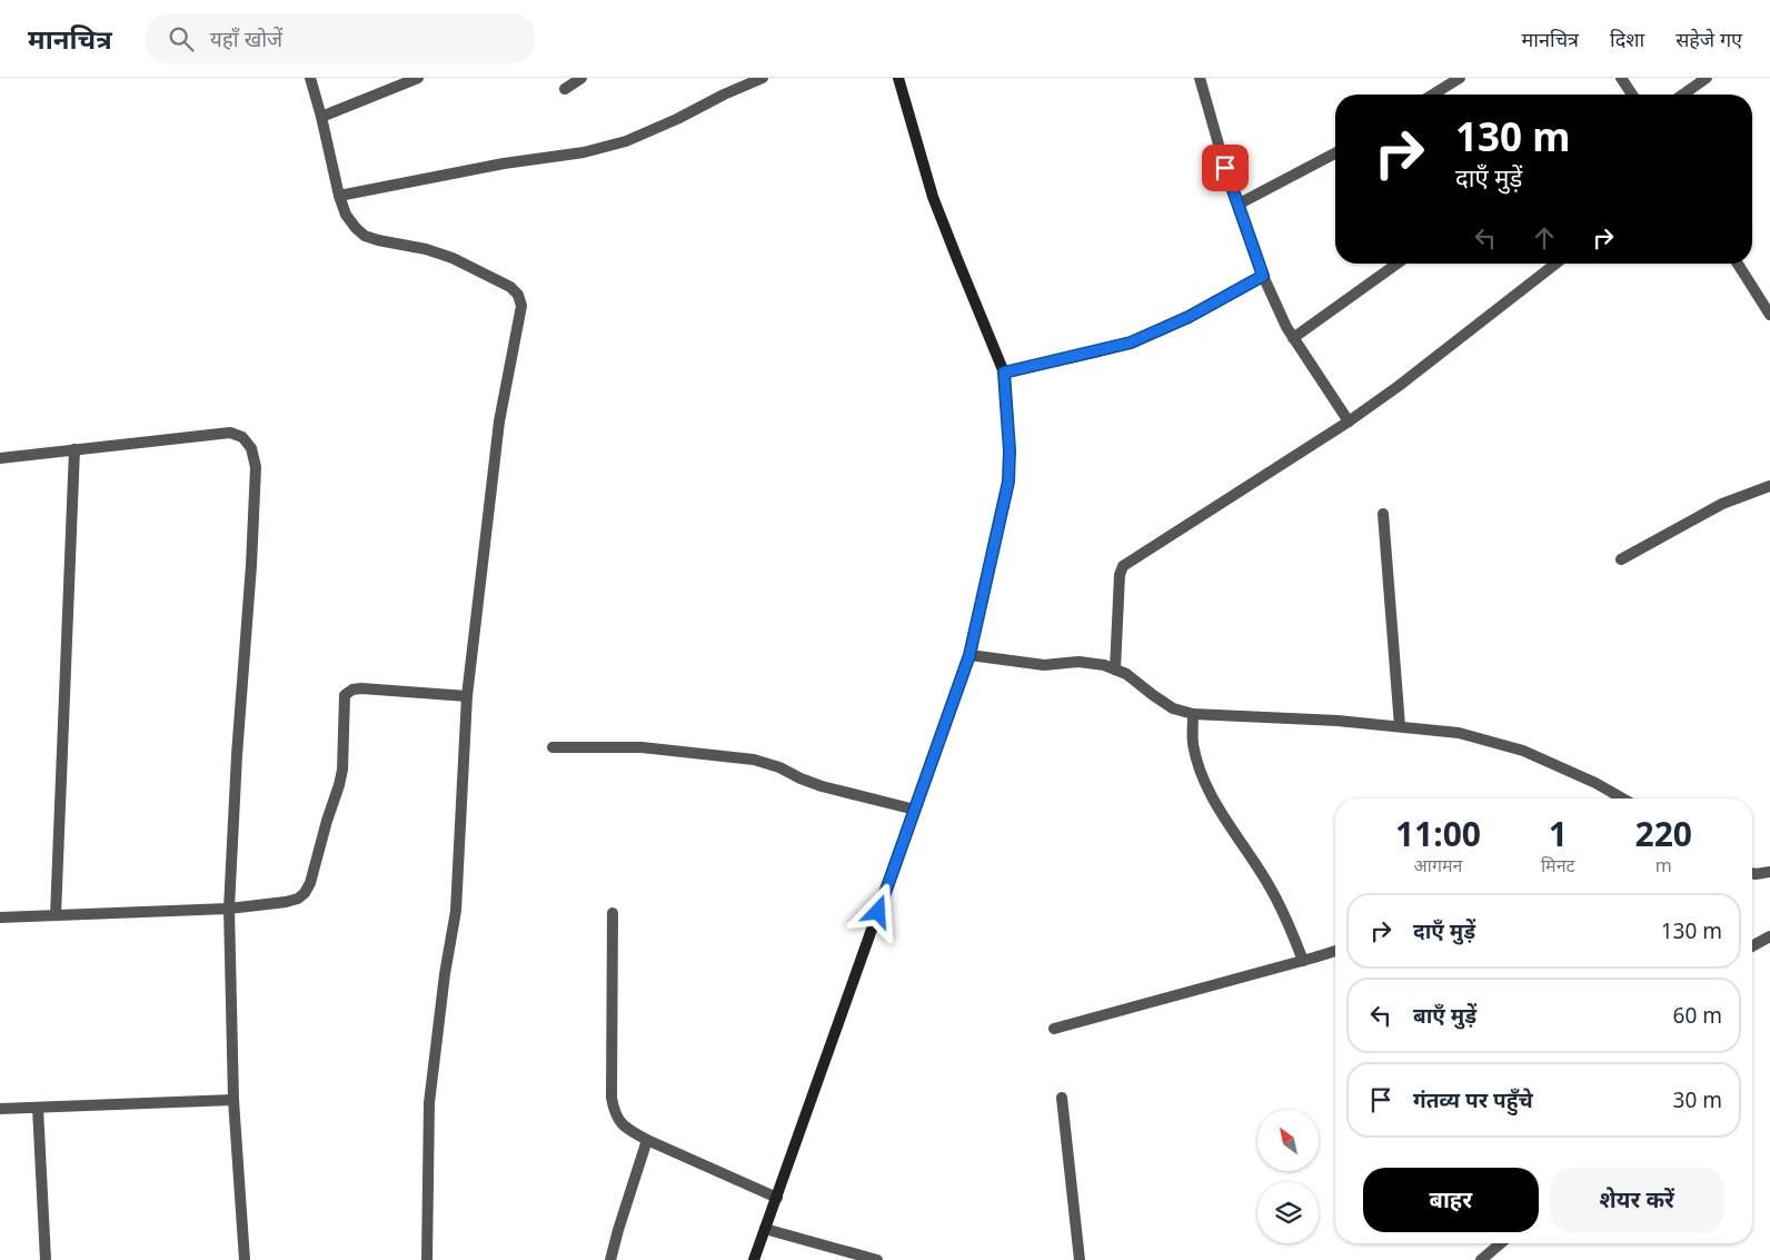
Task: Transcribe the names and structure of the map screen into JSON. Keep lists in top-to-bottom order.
{
  "north": "top left",
  "page": {
    "header": "मानचित्र",
    "search": "यहाँ खोजें",
    "nav": ["मानचित्र", "दिशा", "सहेजे गए"],
    "turn": ["130 m", "दाएँ मुड़ें"],
    "eta": [
      "11:00",
      "आगमन",
      "1",
      "मिनट",
      "220",
      "m"
    ],
    "list": [
      {
        "name": "दाएँ मुड़ें",
        "value": "130 m"
      },
      {
        "name": "बाएँ मुड़ें",
        "value": "60 m"
      },
      {
        "name": "गंतव्य पर पहुँचे",
        "value": "30 m"
      }
    ],
    "buttons": ["बाहर", "शेयर करें"]
  }
}
